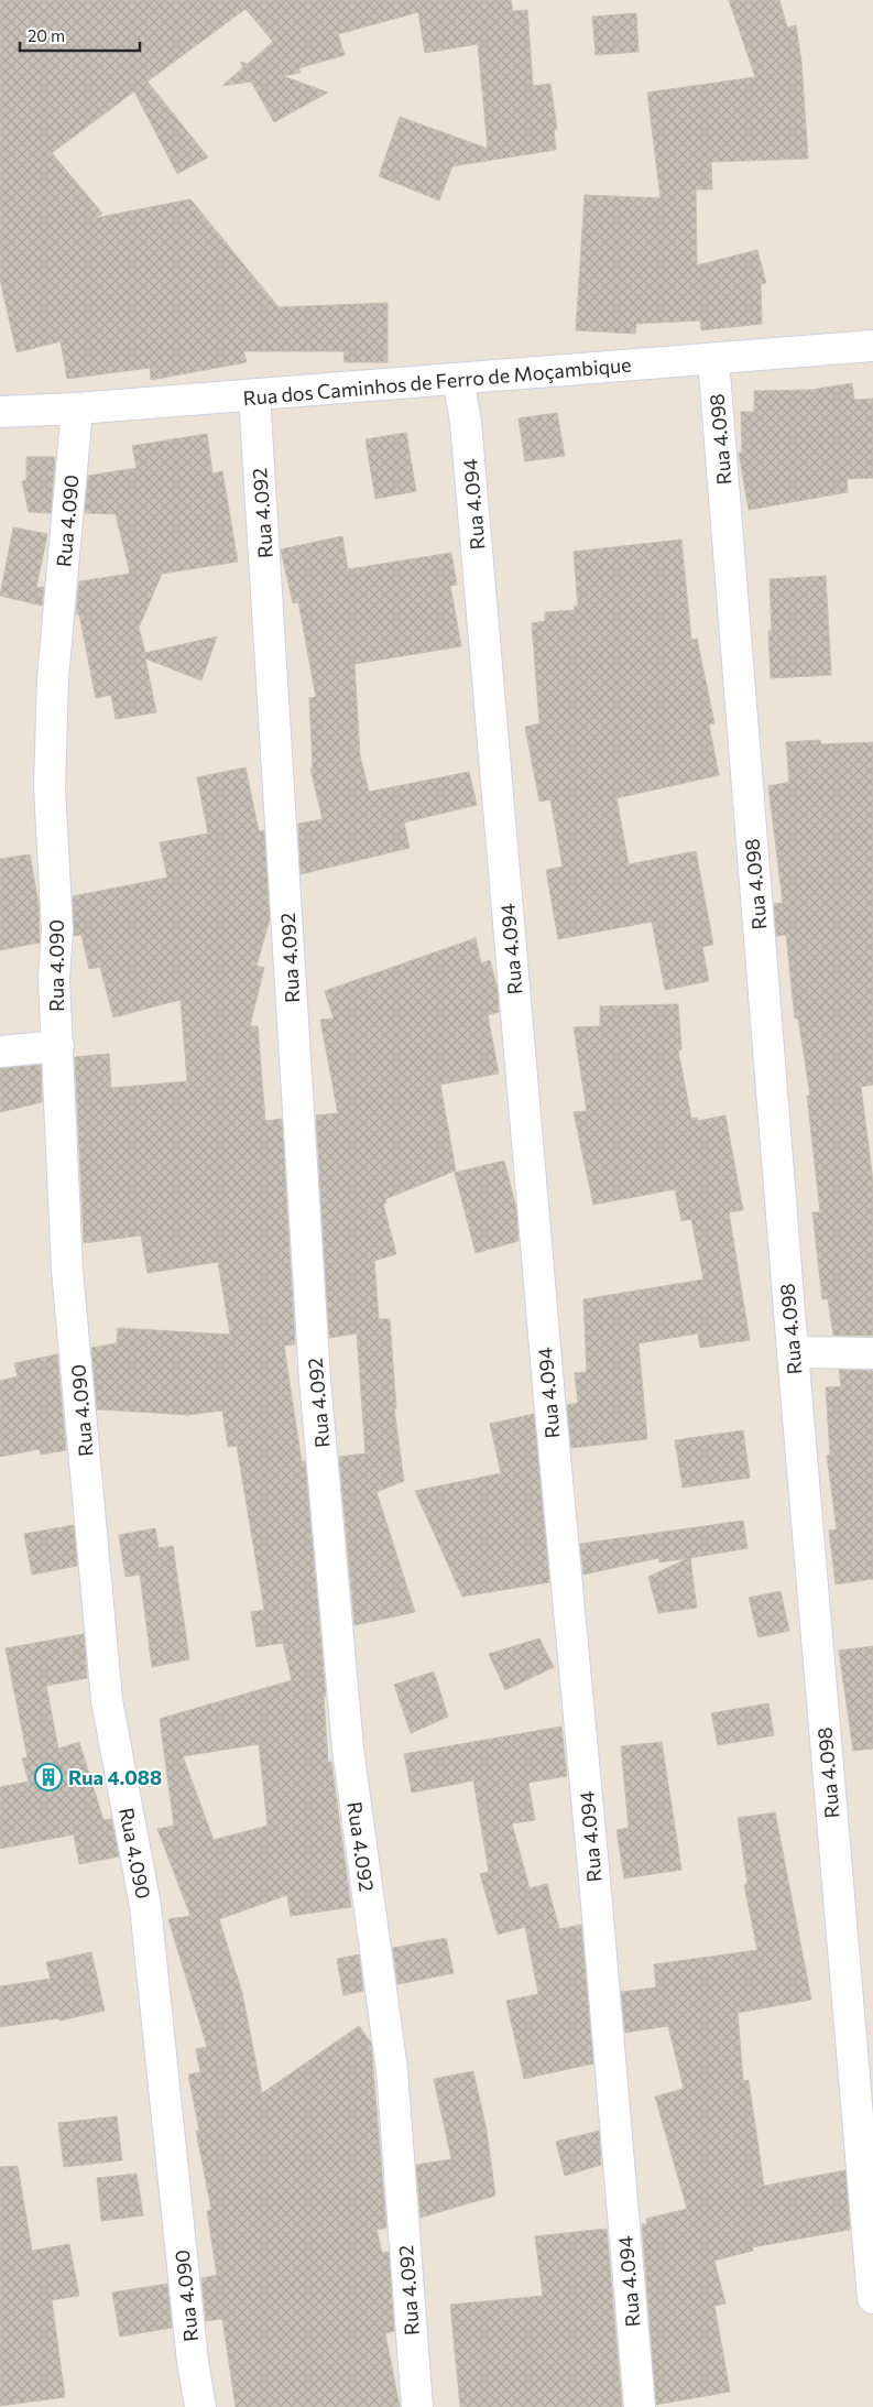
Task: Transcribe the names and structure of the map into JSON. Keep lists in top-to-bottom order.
{
  "streets": {
    "street": [
      "Rua dos Caminhos de Ferro de Moçambique",
      "Rua 4.098",
      "Rua 4.094",
      "Rua 4.092",
      "Rua 4.090"
    ]
  },
  "crossings": [
    ["Rua dos Caminhos de Ferro de Moçambique", "Rua 4.098"],
    ["Rua dos Caminhos de Ferro de Moçambique", "Rua 4.094"],
    ["Rua dos Caminhos de Ferro de Moçambique", "Rua 4.092"],
    ["Rua dos Caminhos de Ferro de Moçambique", "Rua 4.090"]
  ],
  "places": {
    "building": ["Rua 4.088"]
  },
  "scale_bar": "20 m"
}
